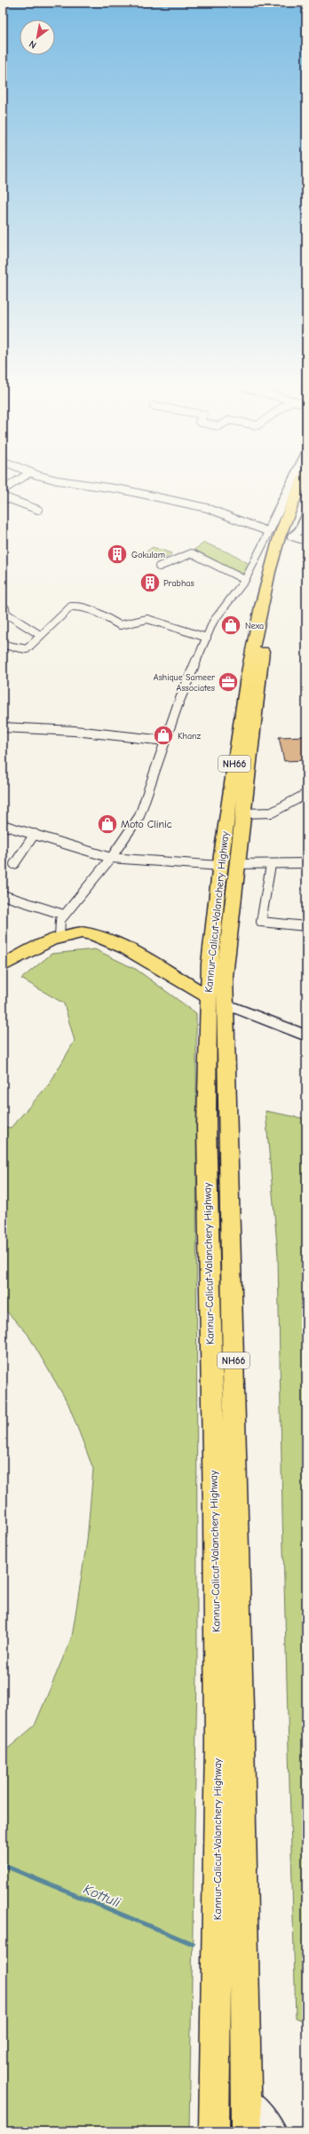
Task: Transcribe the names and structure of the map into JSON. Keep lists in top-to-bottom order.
{
  "streets": {
    "highway": ["NH66", "Kannur-Calicut-Valanchery Highway"]
  },
  "water": ["Kottuli"],
  "places": {
    "building": ["Gokulam", "Prabhas"],
    "shop": ["Nexa", "Khanz", "Moto Clinic"],
    "office": ["Ashique Sameer Associates"]
  },
  "north": "bottom left"
}
